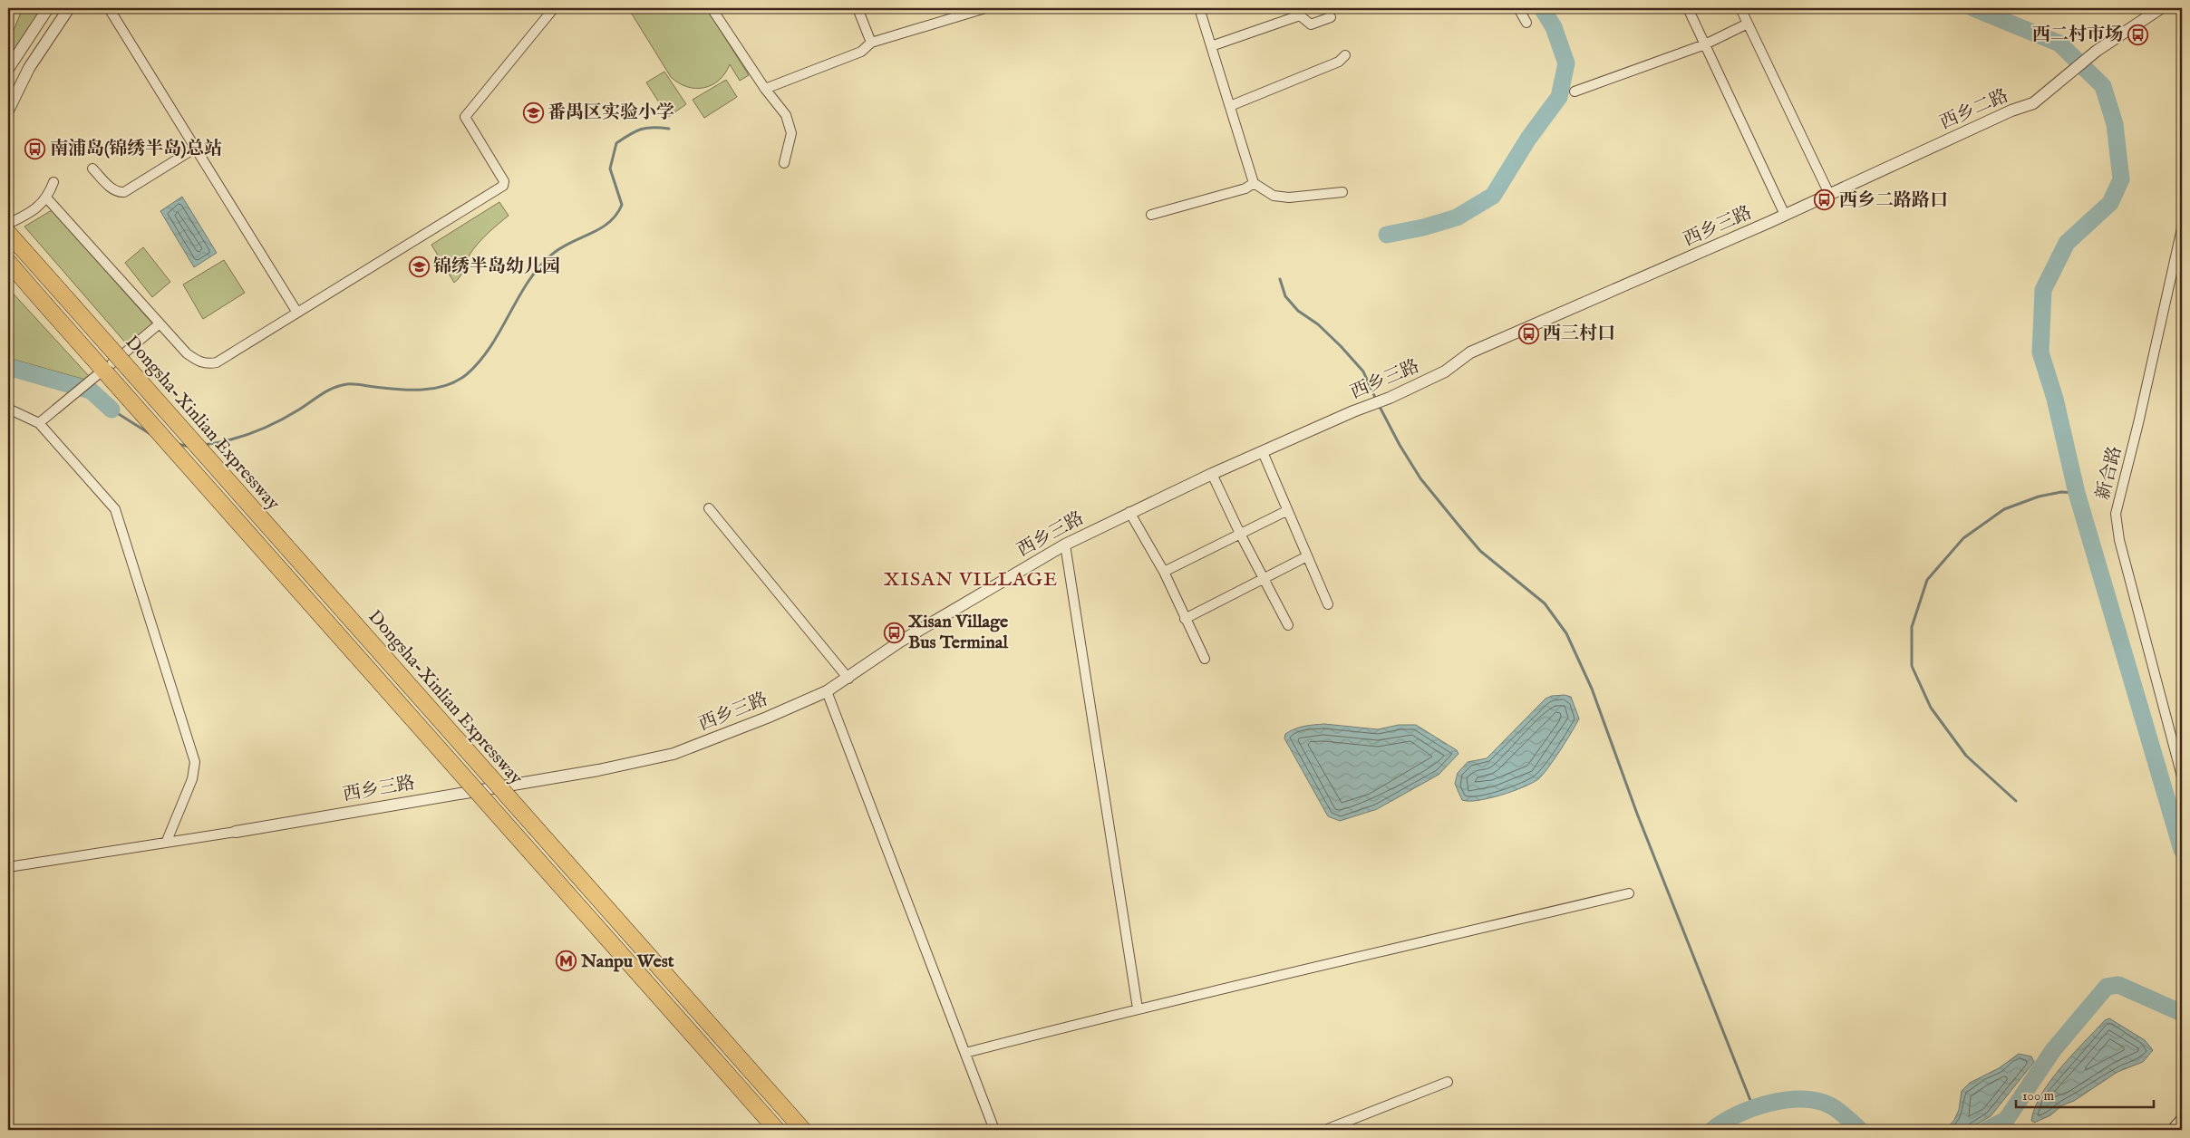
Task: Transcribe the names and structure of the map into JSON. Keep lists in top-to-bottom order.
{
  "streets": {
    "highway": ["Dongsha-Xinlian Expressway"],
    "street": ["西乡二路", "西乡三路", "新合路"]
  },
  "crossings": [
    ["西乡二路", "西乡三路"]
  ],
  "districts": ["XISAN VILLAGE"],
  "places": {
    "bus stop": [
      "西二村市场",
      "南浦岛(锦绣半岛)总站",
      "西乡二路路口",
      "西三村口",
      "Xisan Village Bus Terminal"
    ],
    "school or university": ["番禺区实验小学", "锦绣半岛幼儿园"],
    "metro station": ["Nanpu West"]
  },
  "scale_bar": "100 m"
}
